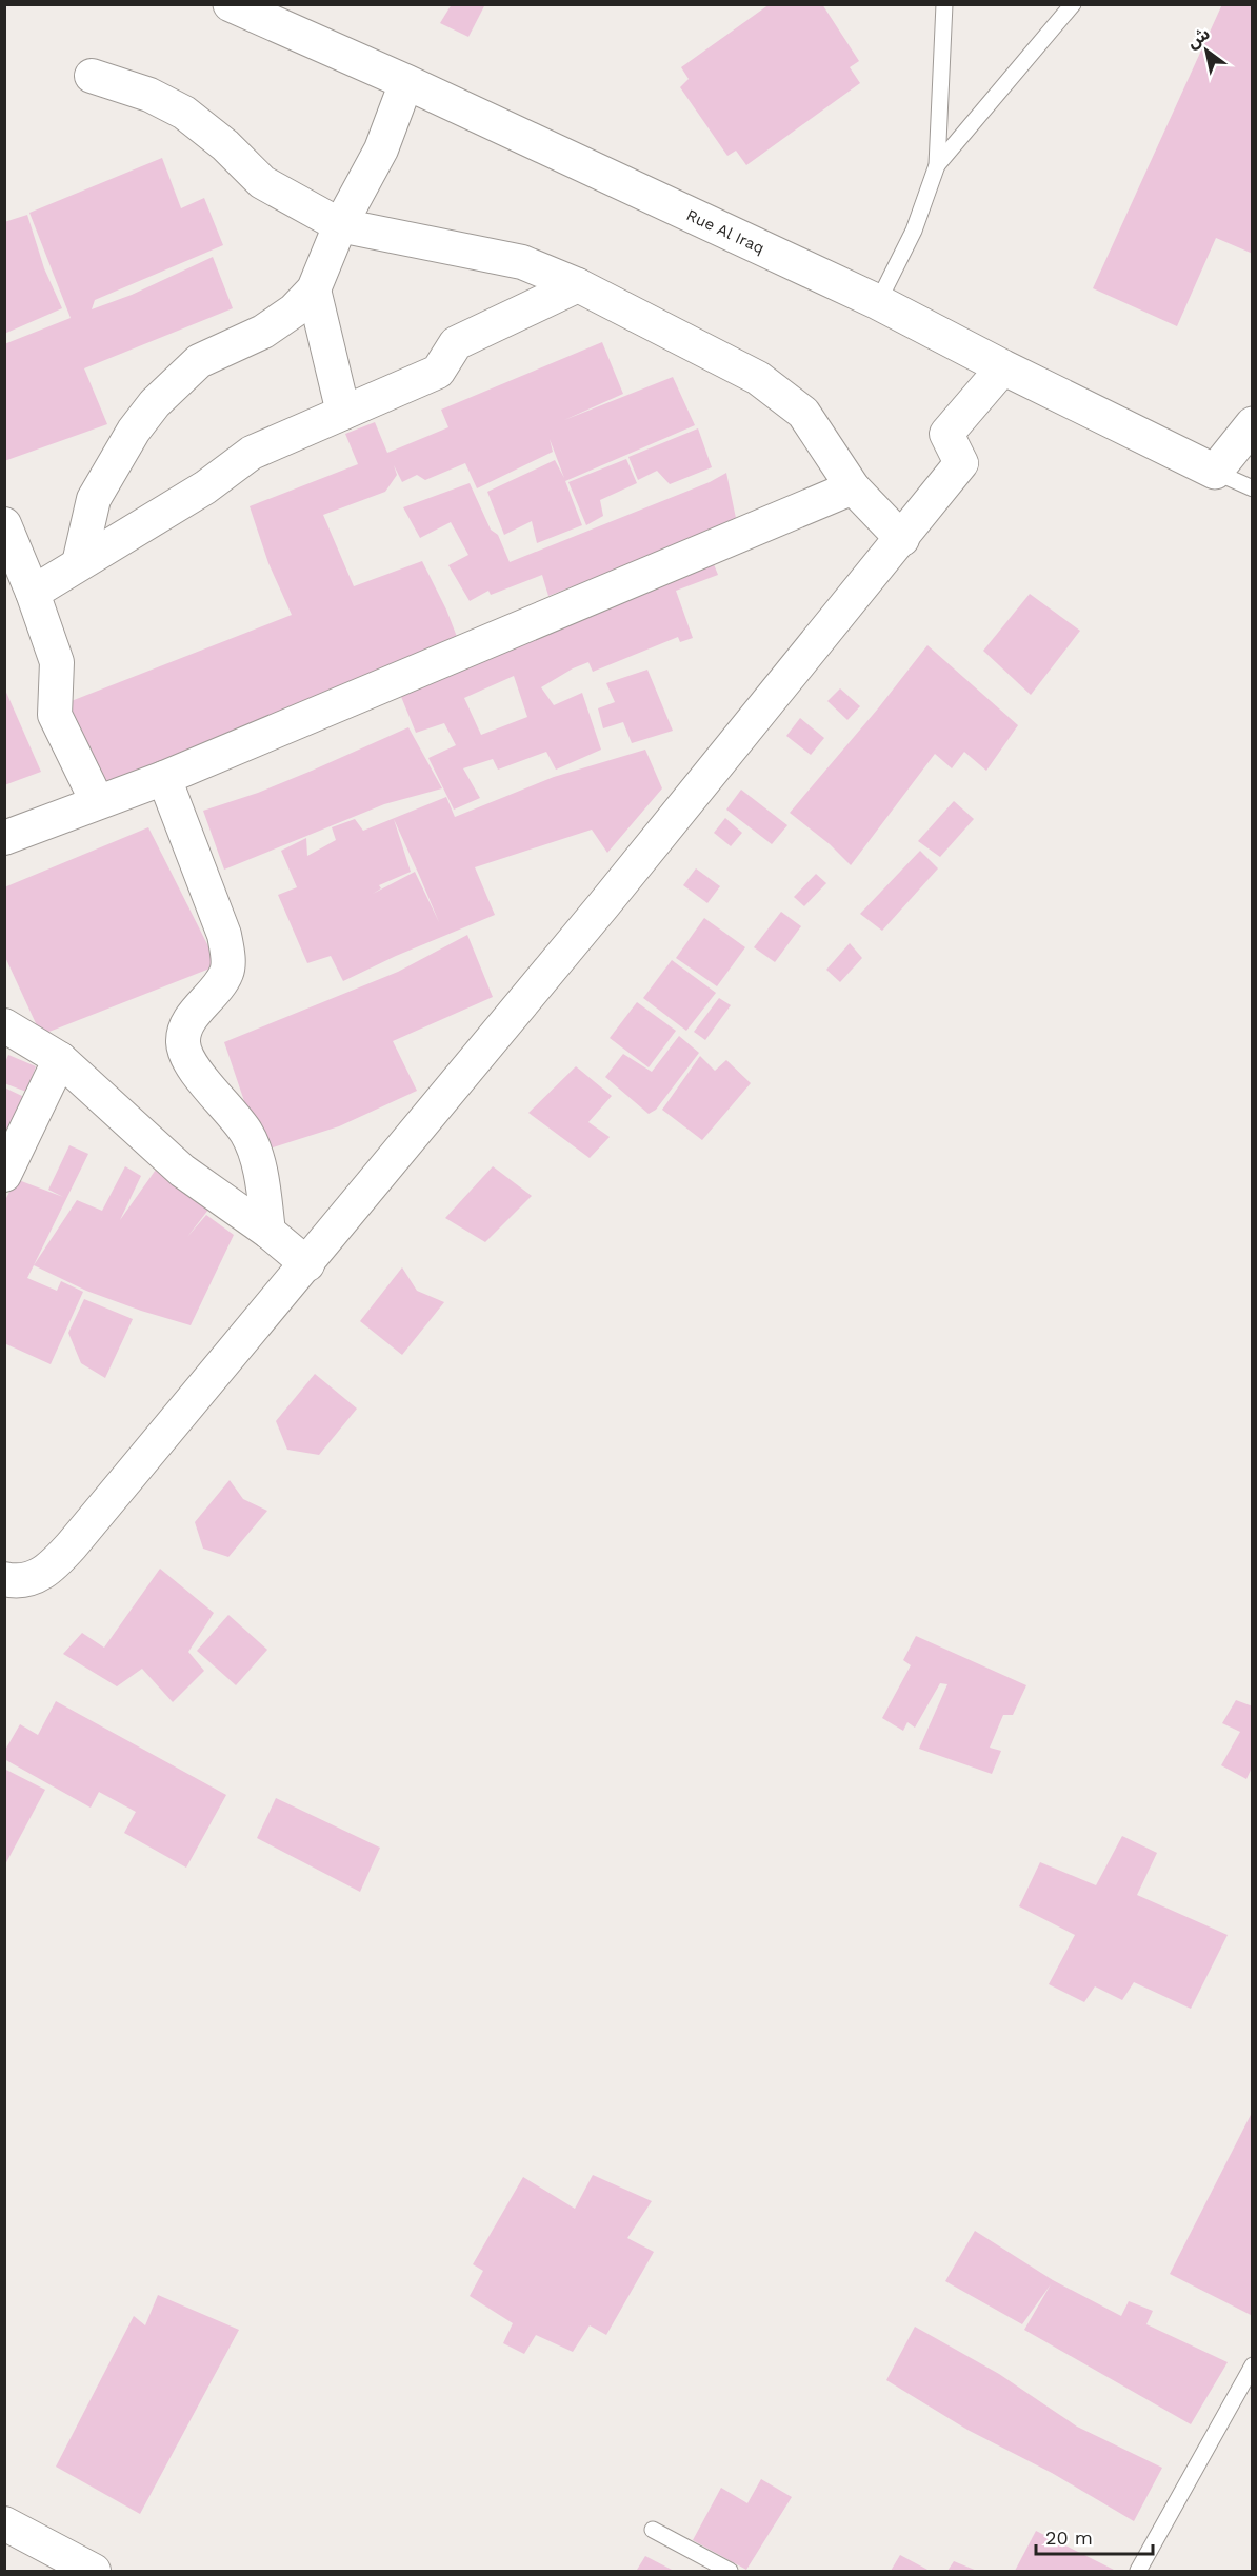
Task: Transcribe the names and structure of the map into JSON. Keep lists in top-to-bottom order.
{
  "streets": {
    "street": ["Rue Al Iraq"]
  },
  "scale_bar": "20 m",
  "north": "top left"
}
